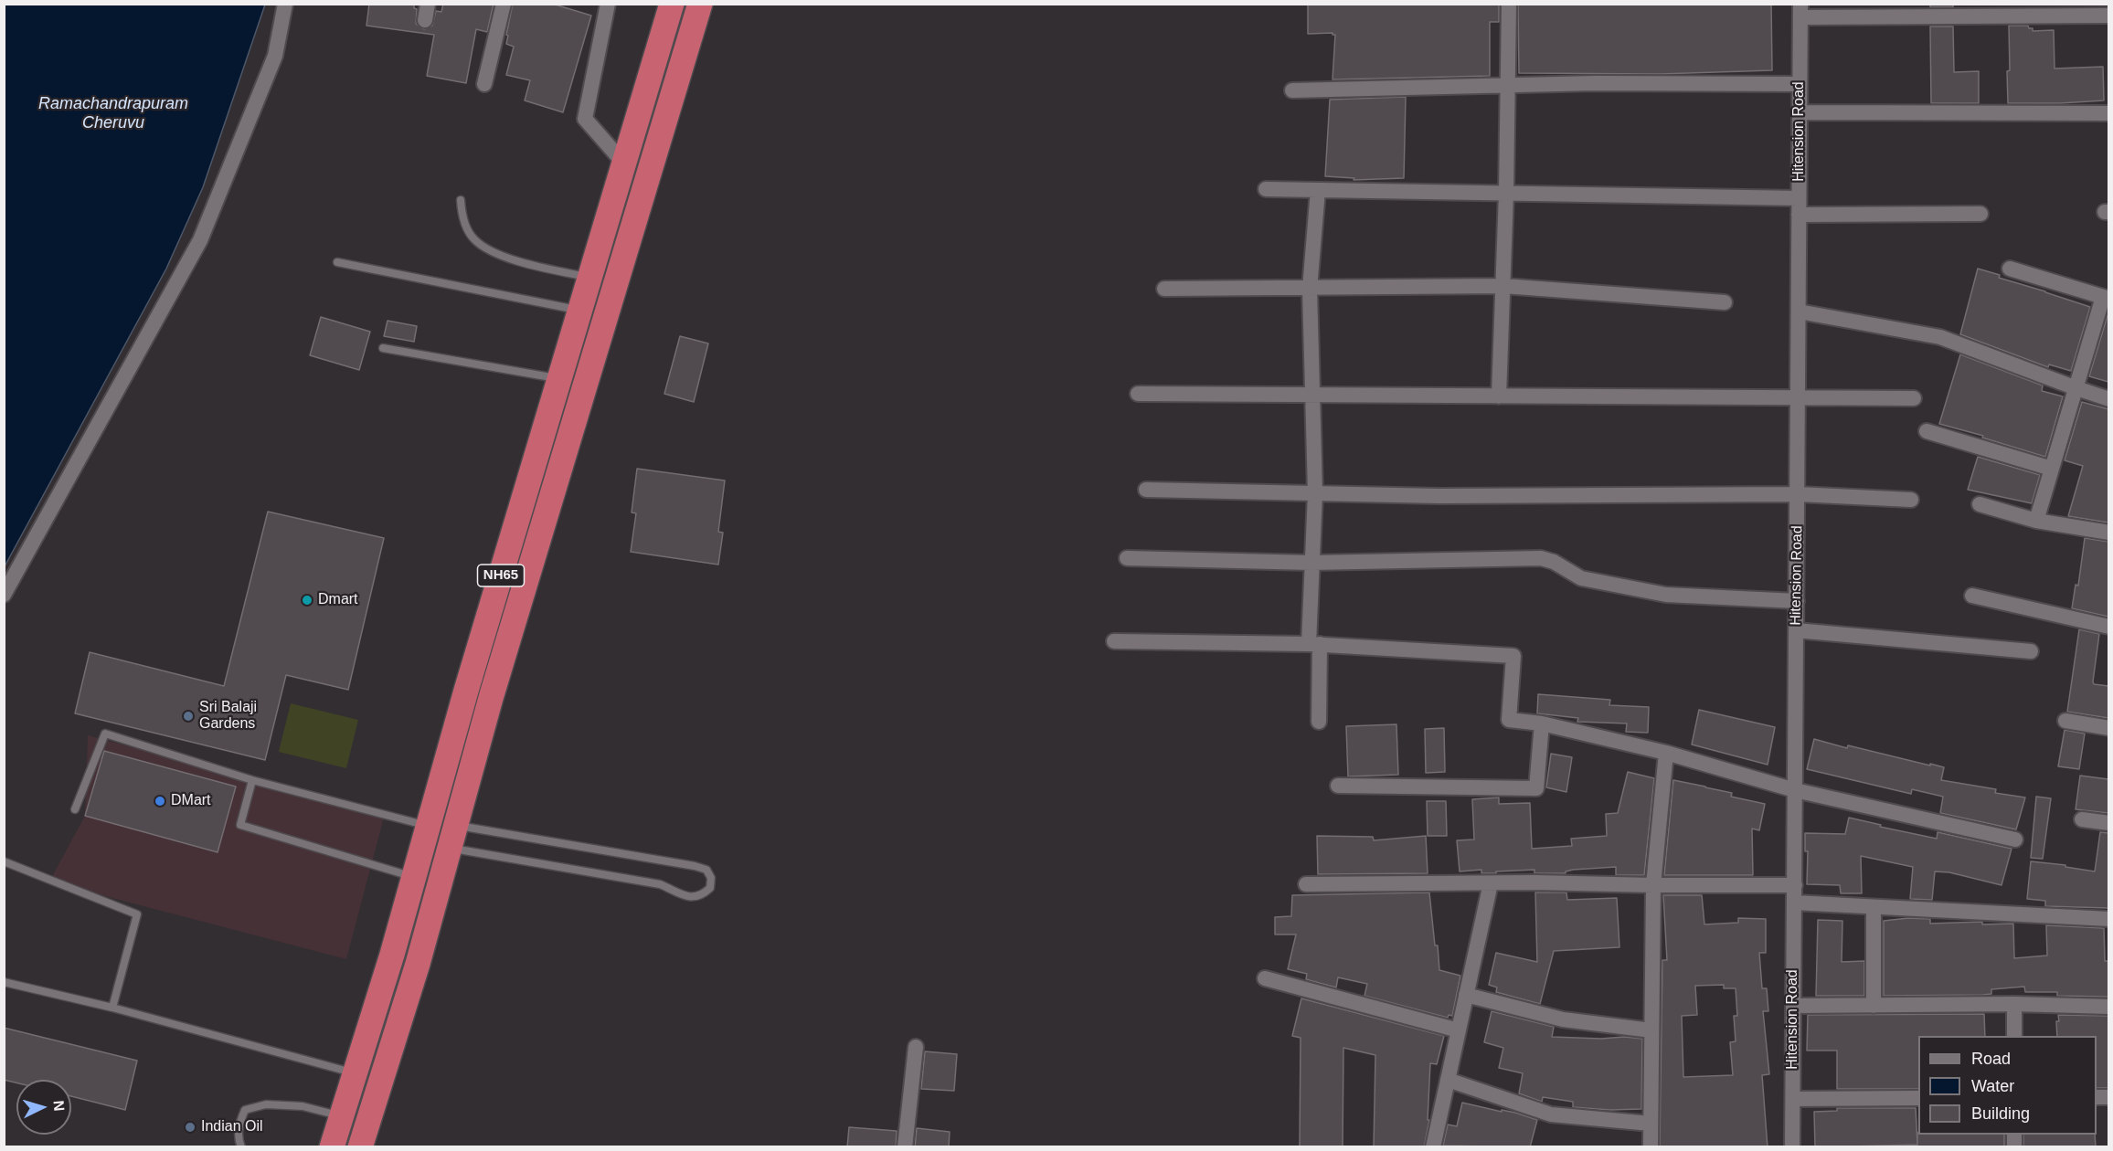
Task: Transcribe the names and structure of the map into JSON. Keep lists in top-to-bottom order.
{
  "streets": {
    "highway": ["NH65"],
    "street": ["Hitension Road"]
  },
  "water": ["Ramachandrapuram Cheruvu"],
  "places": [
    "Dmart",
    "Sri Balaji Gardens",
    "DMart",
    "Indian Oil"
  ],
  "legend": ["Road", "Water", "Building"],
  "north": "right"
}
